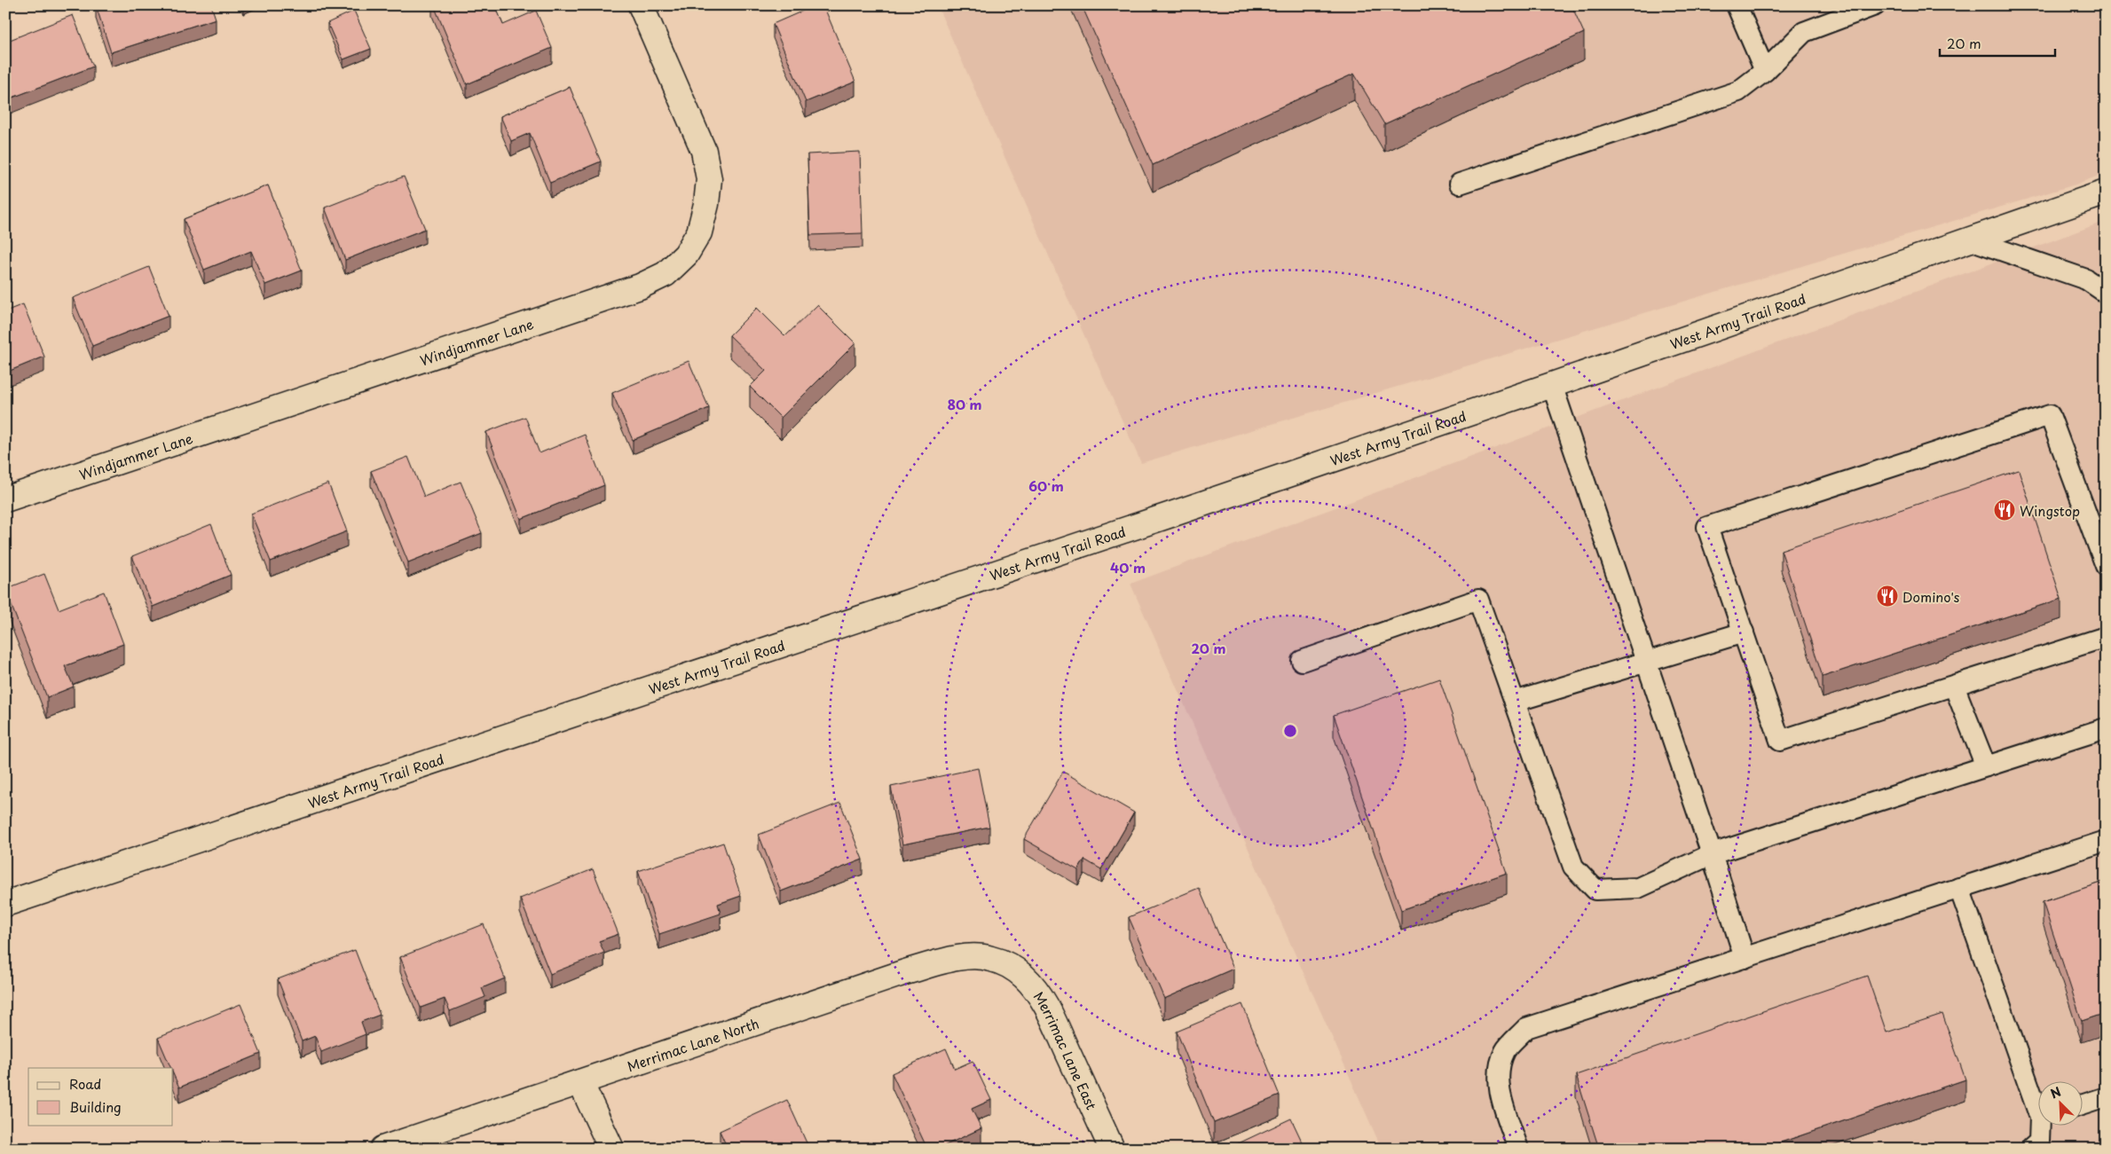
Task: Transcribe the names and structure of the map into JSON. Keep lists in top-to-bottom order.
{
  "streets": {
    "main road": [
      "West Army Trail Road",
      "Windjammer Lane",
      "Merrimac Lane North",
      "Merrimac Lane East"
    ]
  },
  "crossings": [
    ["Merrimac Lane North", "Merrimac Lane East"]
  ],
  "places": {
    "restaurant": ["Wingstop", "Domino's"]
  },
  "legend": ["Road", "Building"],
  "scale_bar": "20 m",
  "north": "top left",
  "rings": [
    "80 m",
    "60 m",
    "40 m",
    "20 m"
  ]
}
